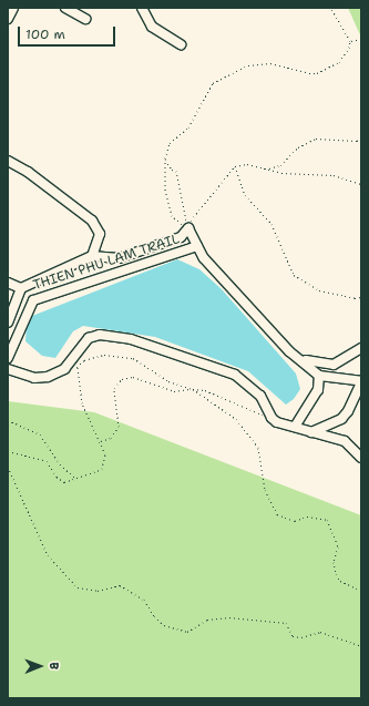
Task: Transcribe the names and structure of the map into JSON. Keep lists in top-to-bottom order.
{
  "streets": {
    "street": ["THIEN PHU LAM TRAIL"]
  },
  "scale_bar": "100 m",
  "north": "right"
}
